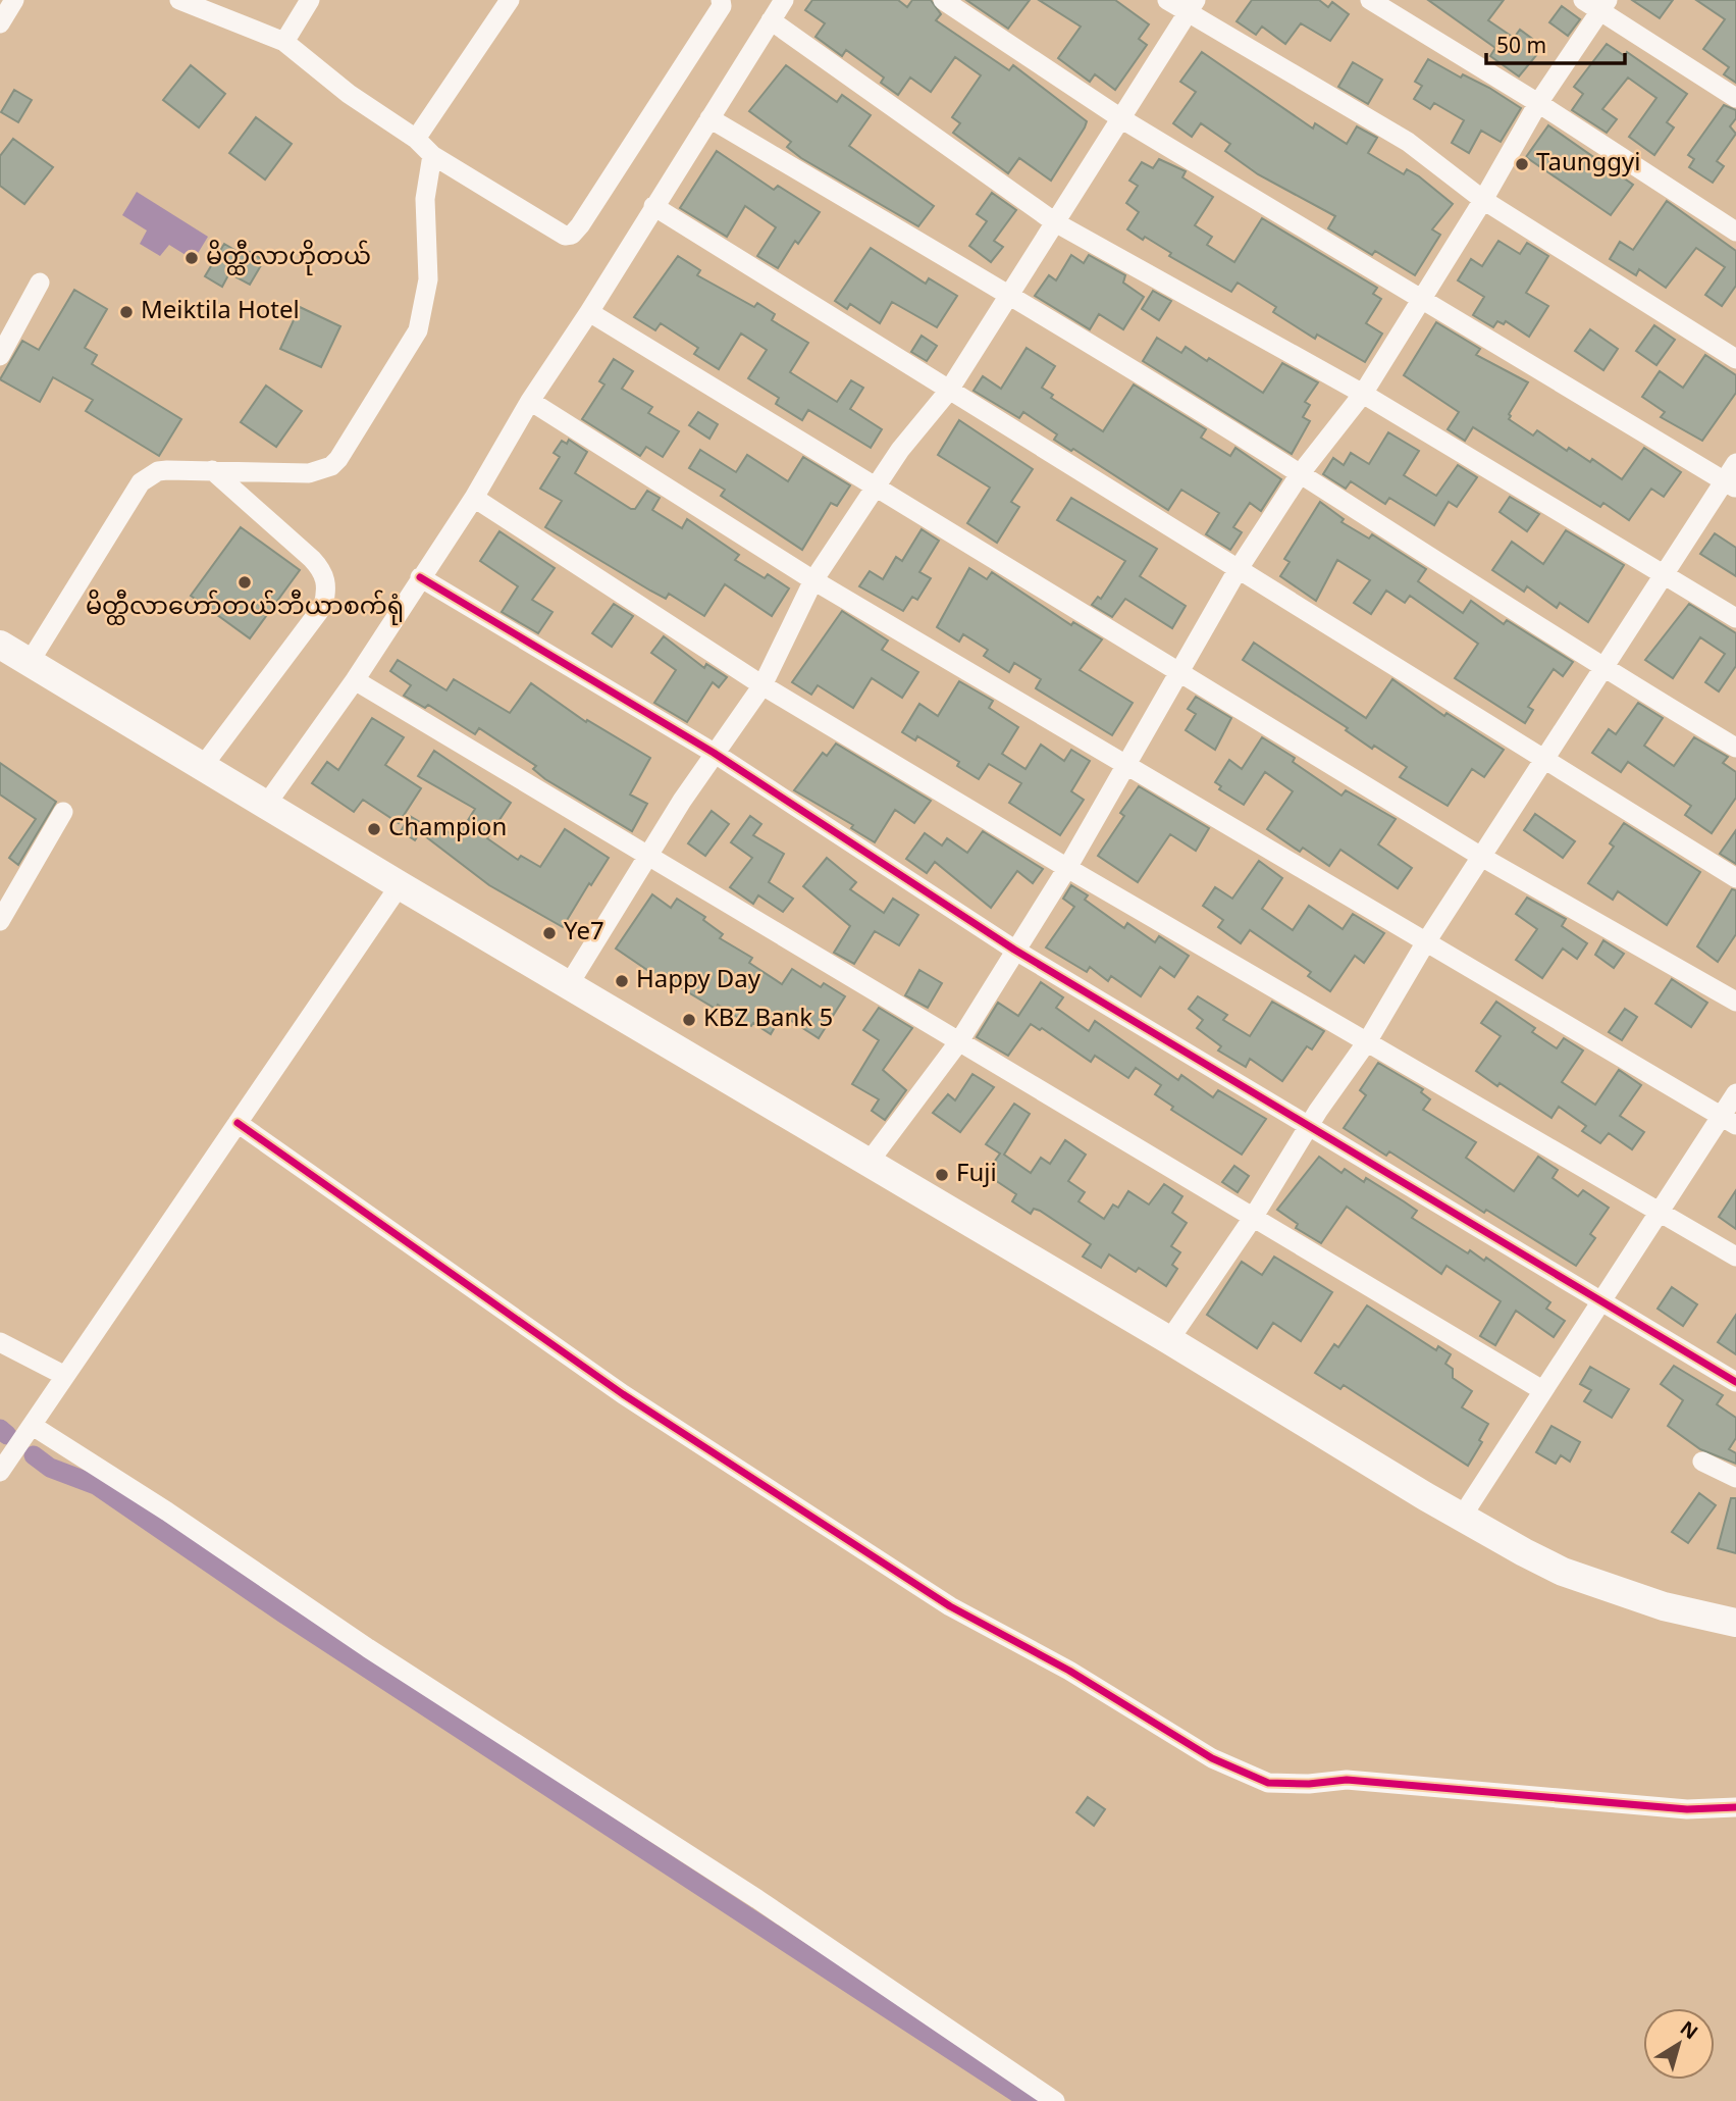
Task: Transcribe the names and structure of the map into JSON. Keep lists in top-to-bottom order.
{
  "places": [
    "Taunggyi",
    "မိတ္ထီလာဟိုတယ်",
    "Meiktila Hotel",
    "မိတ္ထီလာဟော်တယ်ဘီယာစက်ရုံ",
    "Champion",
    "Ye7",
    "Happy Day",
    "KBZ Bank 5",
    "Fuji"
  ],
  "scale_bar": "50 m",
  "north": "top right"
}
